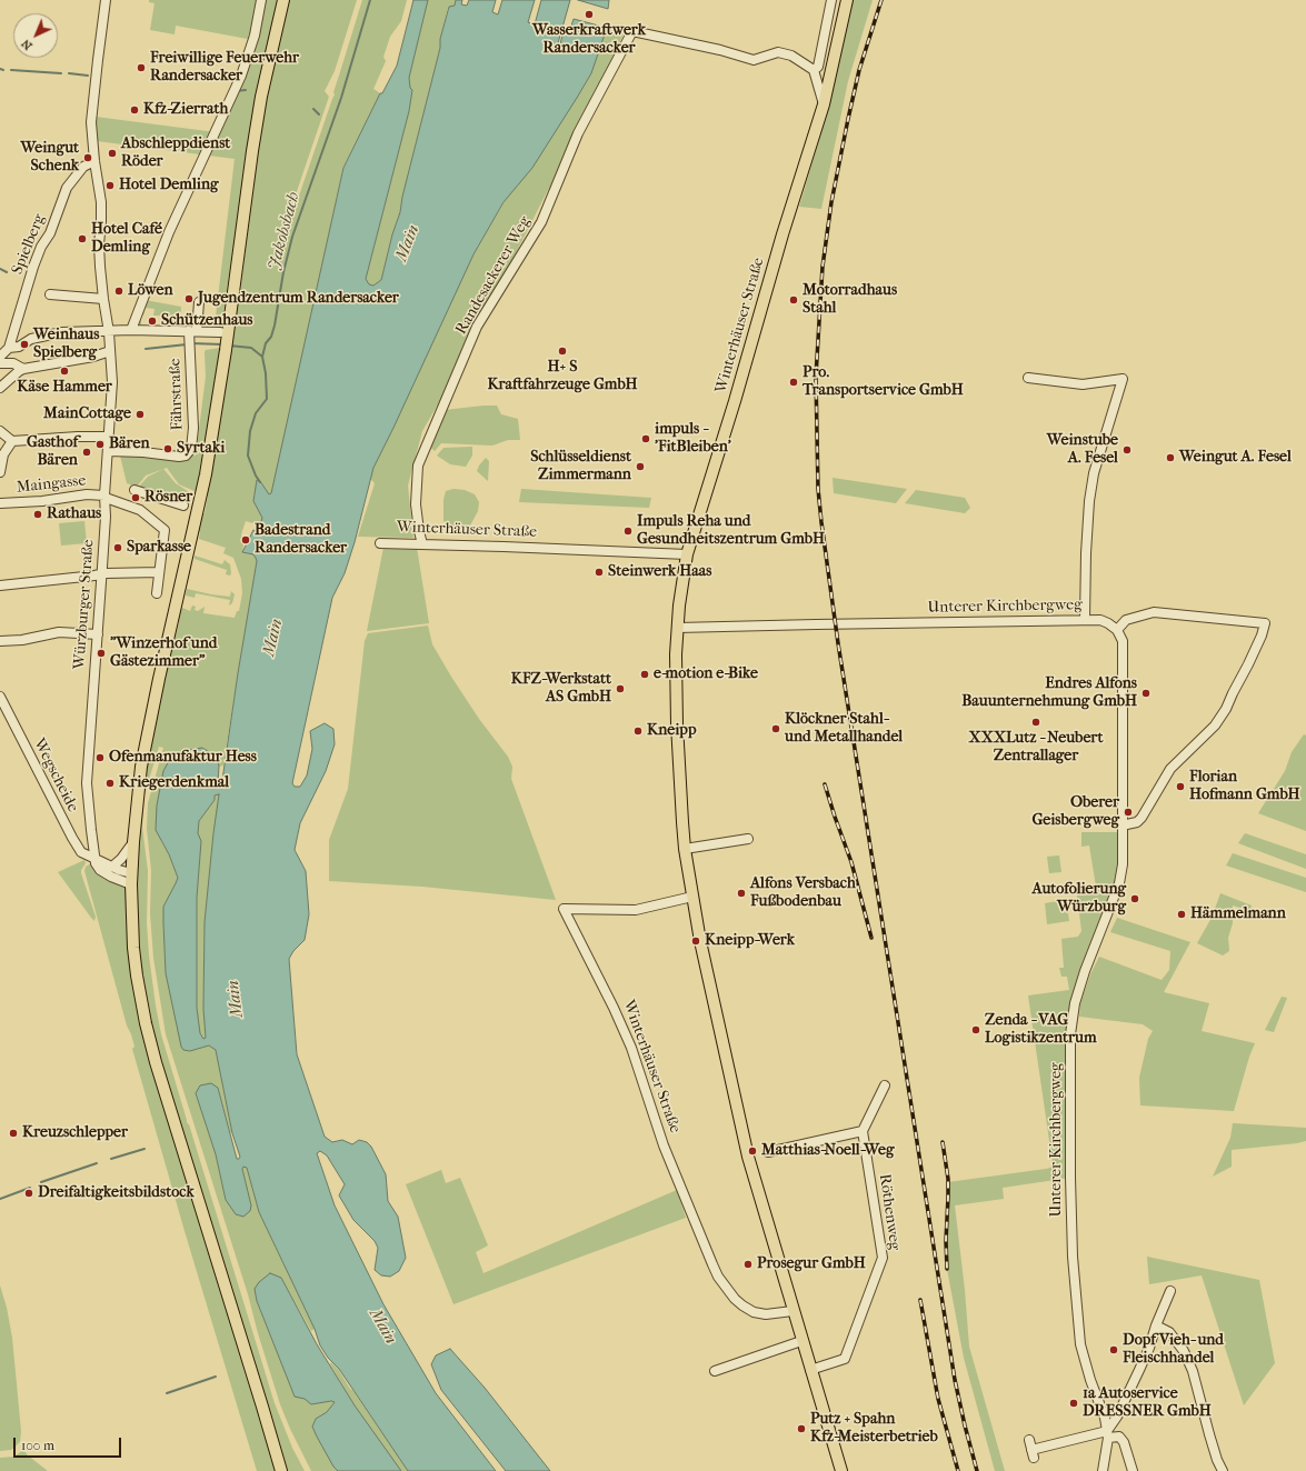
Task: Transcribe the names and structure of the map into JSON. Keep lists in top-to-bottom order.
{
  "streets": {
    "main road": ["Winterhäuser Straße"],
    "street": [
      "Spielberg",
      "Randesackerer Weg",
      "Fährstraße",
      "Maingasse",
      "Würzburger Straße",
      "Unterer Kirchbergweg",
      "Wegscheide",
      "Röthenweg"
    ]
  },
  "crossings": [
    ["Spielberg", "Würzburger Straße"],
    ["Randesackerer Weg", "Winterhäuser Straße"],
    ["Winterhäuser Straße", "Unterer Kirchbergweg"],
    ["Winterhäuser Straße", "Röthenweg"],
    ["Fährstraße", "Würzburger Straße"],
    ["Maingasse", "Würzburger Straße"],
    ["Würzburger Straße", "Wegscheide"]
  ],
  "water": ["Jakobsbach", "Main"],
  "places": [
    "Wasserkraftwerk Randersacker",
    "Freiwillige Feuerwehr Randersacker",
    "Kfz-Zierrath",
    "Abschleppdienst Röder",
    "Weingut Schenk",
    "Hotel Demling",
    "Hotel Café Demling",
    "Löwen",
    "Jugendzentrum Randersacker",
    "Motorradhaus Stahl",
    "Schützenhaus",
    "Weinhaus Spielberg",
    "H+ S Kraftfahrzeuge GmbH",
    "Käse Hammer",
    "Pro. Transportservice GmbH",
    "MainCottage",
    "impuls - 'FitBleiben'",
    "Bären",
    "Syrtaki",
    "Weinstube A. Fesel",
    "Gasthof Bären",
    "Weingut A. Fesel",
    "Schlüsseldienst Zimmermann",
    "Rösner",
    "Rathaus",
    "Impuls Reha und Gesundheitszentrum GmbH",
    "Badestrand Randersacker",
    "Sparkasse",
    "Steinwerk Haas",
    "\"Winzerhof und Gästezimmer\"",
    "e-motion e-Bike",
    "KFZ-Werkstatt AS GmbH",
    "Endres Alfons Bauunternehmung GmbH",
    "XXXLutz - Neubert Zentrallager",
    "Klöckner Stahl- und Metallhandel",
    "Kneipp",
    "Ofenmanufaktur Hess",
    "Kriegerdenkmal",
    "Florian Hofmann GmbH",
    "Oberer Geisbergweg",
    "Alfons Versbach Fußbodenbau",
    "Autofolierung Würzburg",
    "Hämmelmann",
    "Kneipp-Werk",
    "Zenda - VAG Logistikzentrum",
    "Kreuzschlepper",
    "Matthias-Noell-Weg",
    "Dreifaltigkeitsbildstock",
    "Prosegur GmbH",
    "Dopf Vieh- und Fleischhandel",
    "1a Autoservice DRESSNER GmbH",
    "Putz + Spahn Kfz-Meisterbetrieb"
  ],
  "scale_bar": "100 m",
  "north": "bottom left"
}
